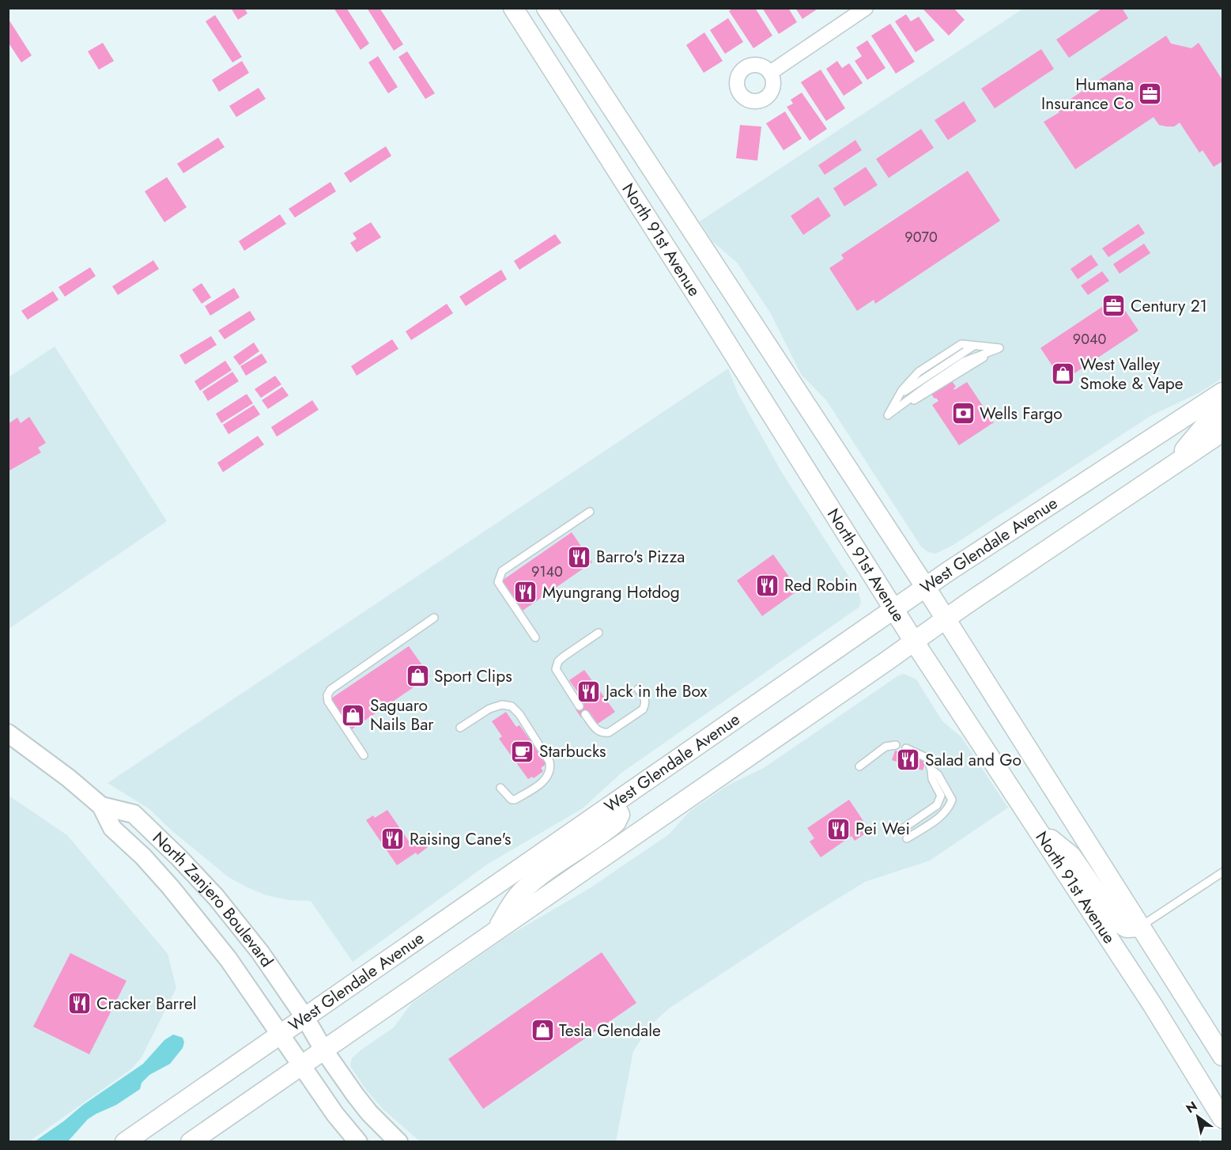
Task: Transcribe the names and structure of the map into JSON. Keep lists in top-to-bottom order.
{
  "streets": {
    "main road": ["North 91st Avenue", "West Glendale Avenue"],
    "street": ["North Zanjero Boulevard"]
  },
  "crossings": [
    ["North 91st Avenue", "West Glendale Avenue"],
    ["West Glendale Avenue", "North Zanjero Boulevard"]
  ],
  "places": {
    "office": ["Humana Insurance Co", "Century 21"],
    "shop": [
      "West Valley Smoke & Vape",
      "Sport Clips",
      "Saguaro Nails Bar",
      "Tesla Glendale"
    ],
    "bank": ["Wells Fargo"],
    "restaurant": [
      "Barro's Pizza",
      "Red Robin",
      "Myungrang Hotdog",
      "Jack in the Box",
      "Salad and Go",
      "Pei Wei",
      "Raising Cane's",
      "Cracker Barrel"
    ],
    "cafe": ["Starbucks"]
  },
  "house_numbers": ["9070", "9040", "9140"],
  "north": "top left"
}
